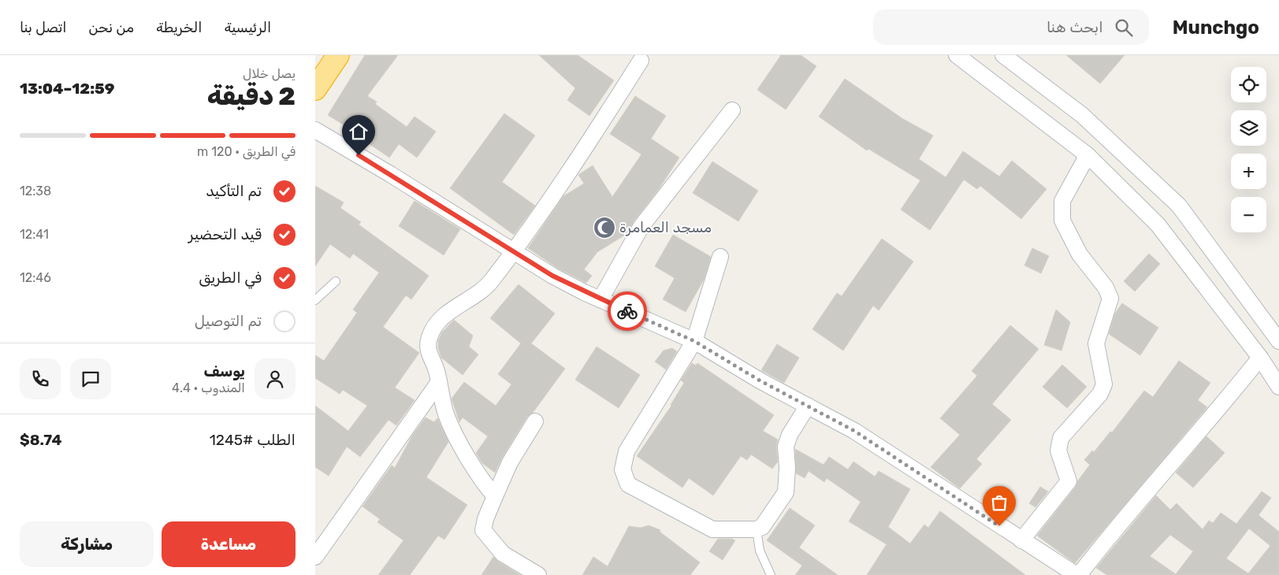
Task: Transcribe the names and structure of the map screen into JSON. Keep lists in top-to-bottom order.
{
  "places": {
    "mosque": ["مسجد العمامرة"]
  },
  "page": {
    "header": "Munchgo",
    "search": "ابحث هنا",
    "nav": [
      "الرئيسية",
      "الخريطة",
      "من نحن",
      "اتصل بنا"
    ],
    "heading": ["2 دقيقة", "يصل خلال", "12:59–13:04"],
    "panel": [
      "يوسف",
      "المندوب · 4.4",
      "الطلب #1245",
      "$8.74"
    ],
    "map_buttons": ["+", "−"],
    "bar": "في الطريق · 120 m",
    "list": [
      ["تم التأكيد", "12:38"],
      ["قيد التحضير", "12:41"],
      ["في الطريق", "12:46"],
      "تم التوصيل"
    ],
    "buttons": ["مساعدة", "مشاركة"]
  }
}
